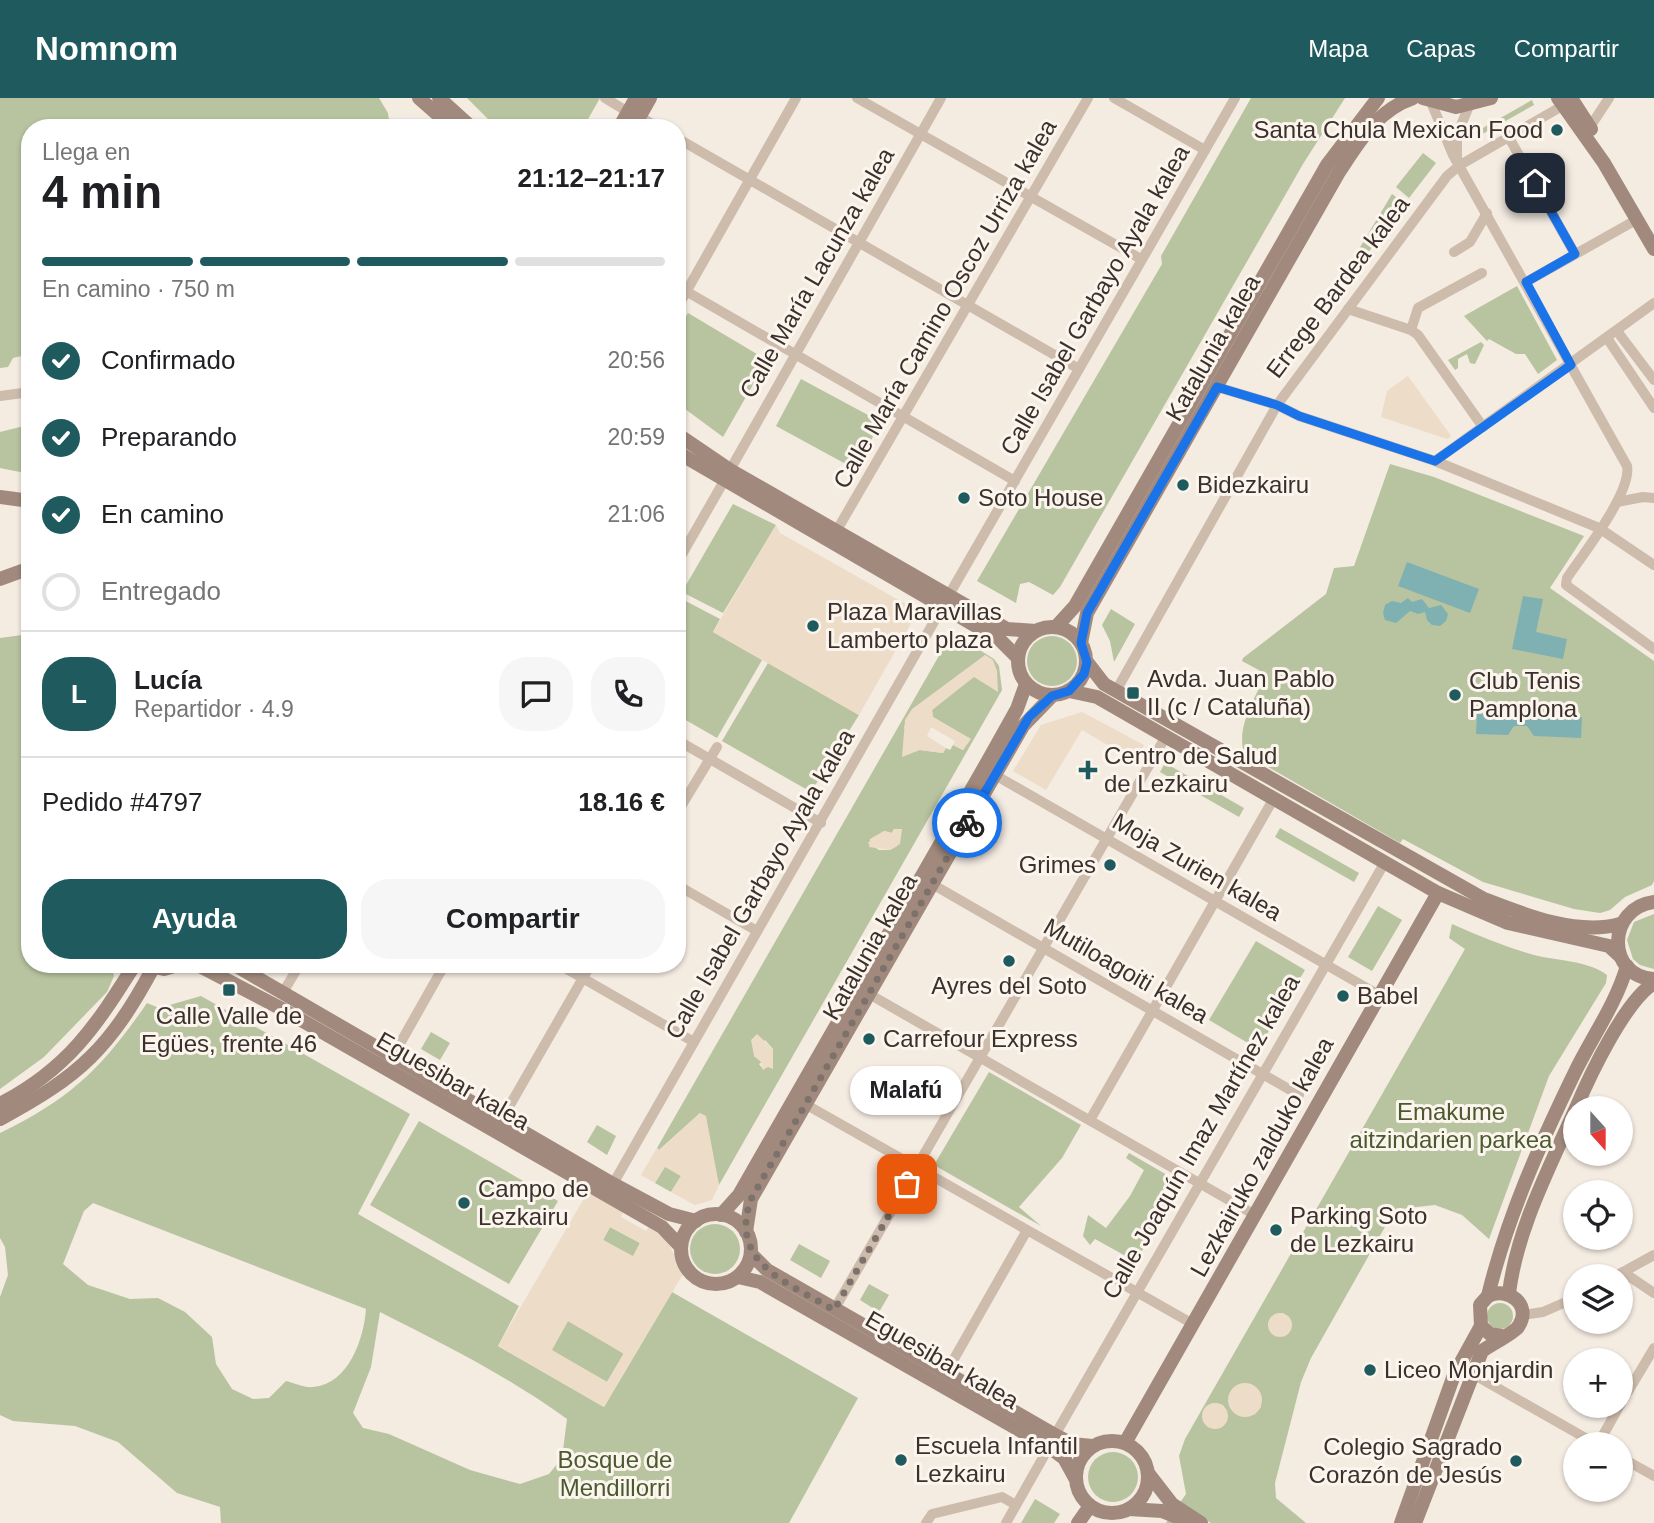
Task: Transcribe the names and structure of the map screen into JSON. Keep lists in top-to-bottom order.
{
  "streets": {
    "street": [
      "Calle María Lacunza kalea",
      "Errege Bardea kalea",
      "Calle Isabel Garbayo Ayala kalea",
      "Calle María Camino Oscoz Urriza kalea",
      "Katalunia kalea",
      "Moja Zurien kalea",
      "Mutiloagoiti kalea",
      "Eguesibar kalea",
      "Calle Joaquín Imaz Martínez kalea",
      "Lezkairuko zalduko kalea"
    ]
  },
  "crossings": [
    ["Calle Isabel Garbayo Ayala kalea", "Eguesibar kalea"],
    ["Katalunia kalea", "Moja Zurien kalea"],
    ["Katalunia kalea", "Mutiloagoiti kalea"],
    ["Katalunia kalea", "Eguesibar kalea"],
    ["Moja Zurien kalea", "Calle Joaquín Imaz Martínez kalea"],
    ["Moja Zurien kalea", "Lezkairuko zalduko kalea"],
    ["Mutiloagoiti kalea", "Calle Joaquín Imaz Martínez kalea"],
    ["Eguesibar kalea", "Calle Joaquín Imaz Martínez kalea"],
    ["Eguesibar kalea", "Lezkairuko zalduko kalea"]
  ],
  "parks": ["Emakume aitzindarien parkea", "Bosque de Mendillorri"],
  "places": {
    "other": [
      "Santa Chula Mexican Food",
      "Bidezkairu",
      "Soto House",
      "Plaza Maravillas Lamberto plaza",
      "Club Tenis Pamplona",
      "Grimes",
      "Ayres del Soto",
      "Babel",
      "Carrefour Express",
      "Malafú",
      "Campo de Lezkairu",
      "Parking Soto de Lezkairu",
      "Liceo Monjardin",
      "Escuela Infantil Lezkairu",
      "Colegio Sagrado Corazón de Jesús"
    ],
    "transit": ["Avda. Juan Pablo II (c / Cataluña)", "Calle Valle de Egües, frente 46"],
    "health": ["Centro de Salud de Lezkairu"]
  },
  "north": "bottom",
  "page": {
    "header": "Nomnom",
    "nav": ["Mapa", "Capas", "Compartir"],
    "heading": ["4 min", "Llega en", "21:12–21:17"],
    "panel": [
      "Lucía",
      "Repartidor · 4.9",
      "Pedido #4797",
      "18.16 €"
    ],
    "bar": "En camino · 750 m",
    "list": [
      ["Confirmado", "20:56"],
      ["Preparando", "20:59"],
      ["En camino", "21:06"],
      "Entregado"
    ],
    "round": "L",
    "buttons": ["Ayuda", "Compartir"],
    "bubble": "Malafú",
    "map_buttons": ["+", "−"]
  }
}
